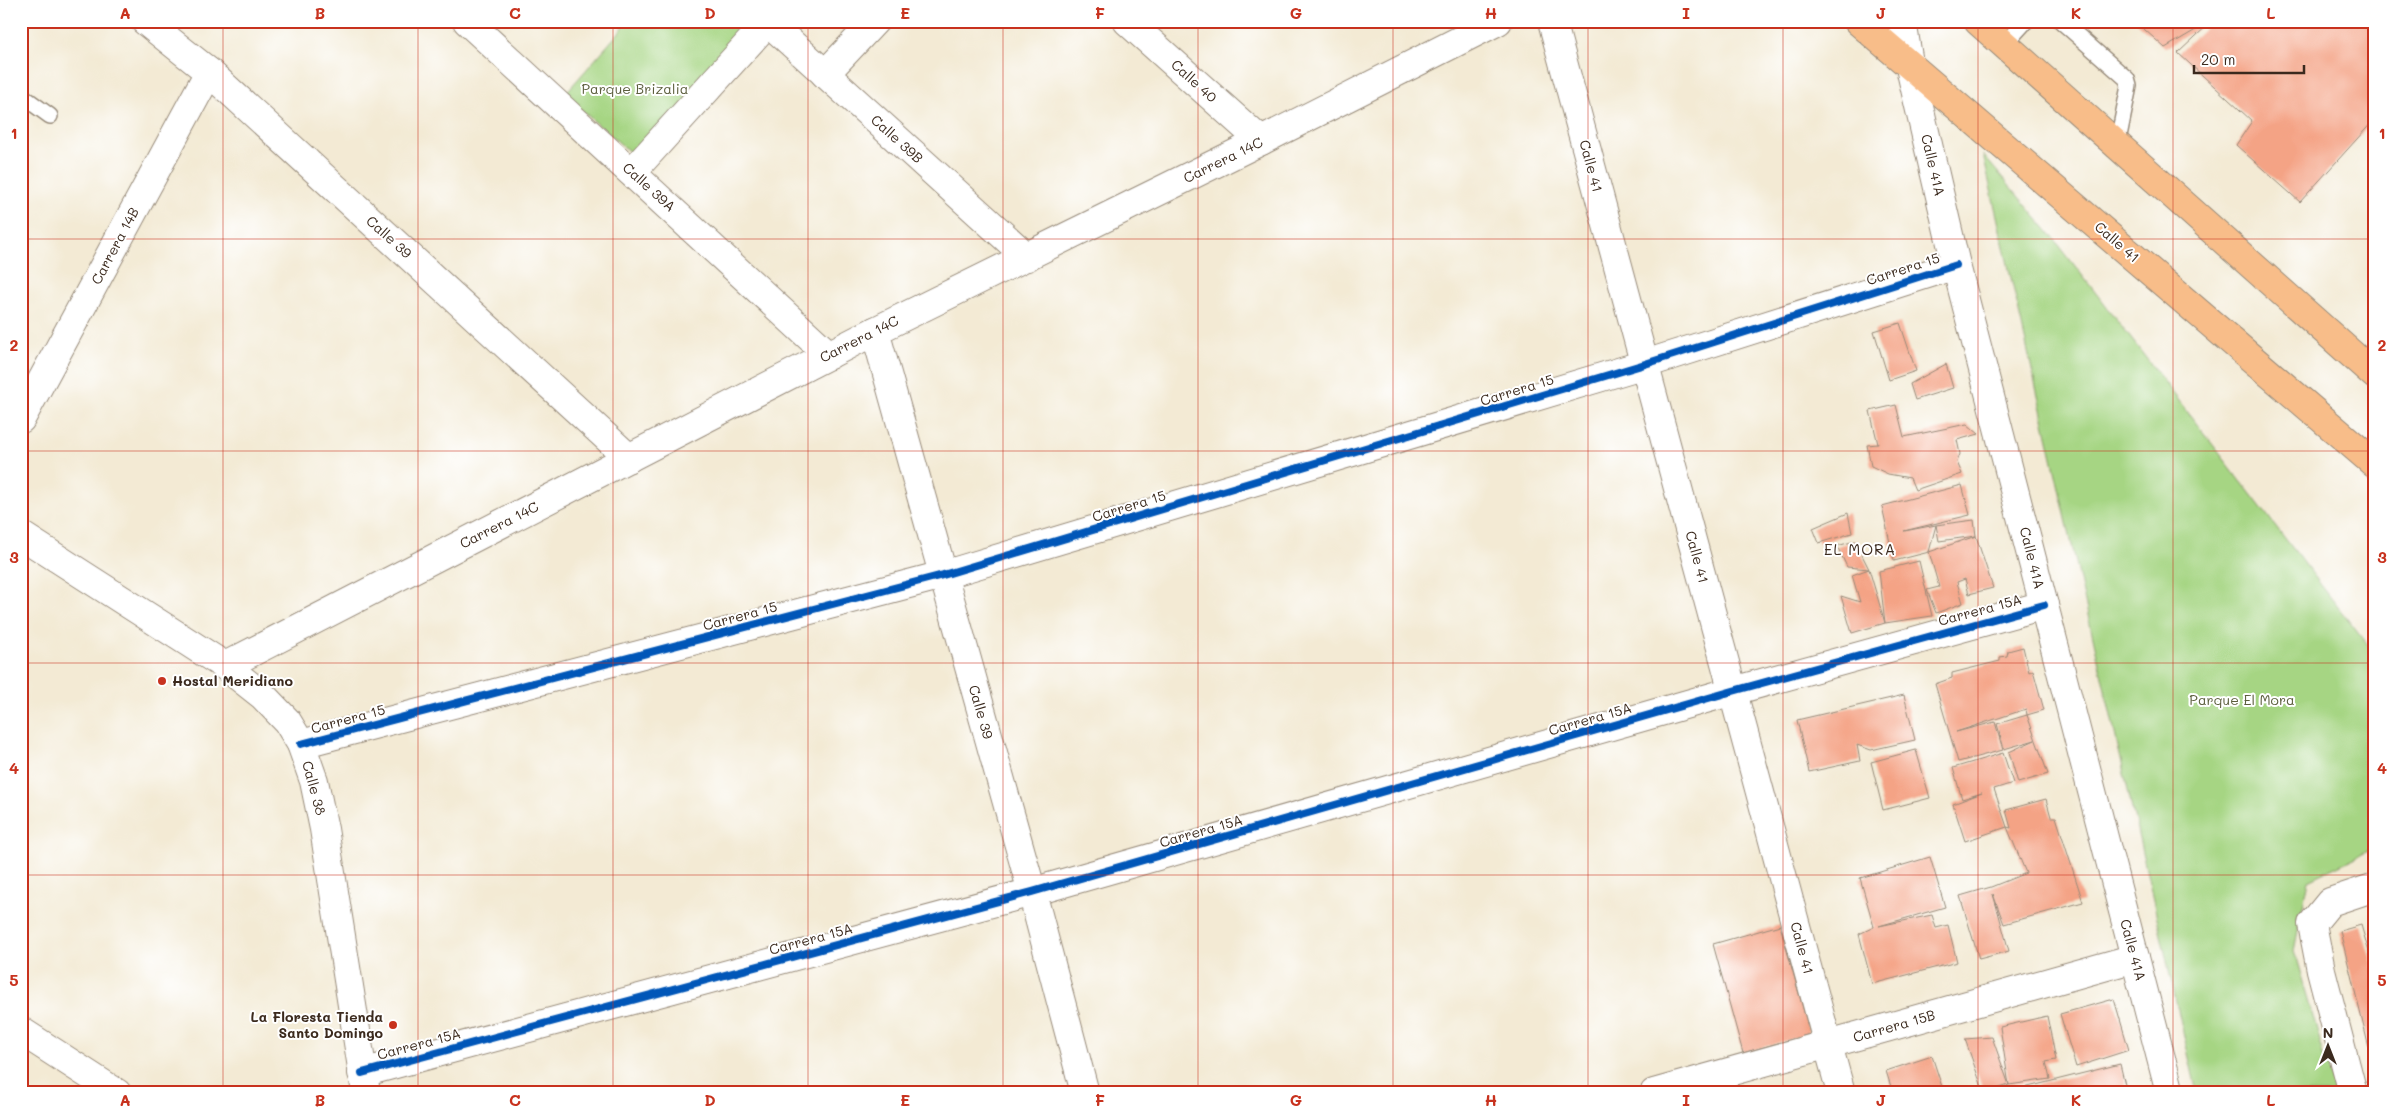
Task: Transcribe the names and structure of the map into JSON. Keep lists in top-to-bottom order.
{
  "streets": {
    "main road": ["Calle 41"],
    "street": [
      "Calle 40",
      "Calle 39B",
      "Carrera 14C",
      "Calle 41A",
      "Calle 39A",
      "Calle 39",
      "Carrera 14B",
      "Carrera 15",
      "Carrera 15A",
      "Calle 38",
      "Carrera 15B"
    ]
  },
  "crossings": [
    ["Calle 40", "Carrera 14C"],
    ["Calle 39B", "Carrera 14C"],
    ["Carrera 14C", "Calle 39A"],
    ["Carrera 14C", "Calle 39"],
    ["Carrera 14C", "Calle 38"],
    ["Calle 41A", "Calle 41"],
    ["Calle 41A", "Carrera 15"],
    ["Calle 41A", "Carrera 15A"],
    ["Calle 41A", "Carrera 15B"],
    ["Calle 41", "Carrera 15"],
    ["Calle 41", "Carrera 15A"],
    ["Calle 41", "Carrera 15B"],
    ["Calle 39", "Carrera 14B"],
    ["Calle 39", "Carrera 15"],
    ["Calle 39", "Carrera 15A"],
    ["Carrera 15", "Calle 38"],
    ["Carrera 15A", "Calle 38"]
  ],
  "districts": ["EL MORA"],
  "parks": ["Parque Brizalia", "Parque El Mora"],
  "places": ["Hostal Meridiano", "La Floresta Tienda Santo Domingo"],
  "scale_bar": "20 m",
  "north": "top",
  "grid": {
    "columns": [
      "A",
      "B",
      "C",
      "D",
      "E",
      "F",
      "G",
      "H",
      "I",
      "J",
      "K",
      "L"
    ],
    "rows": [
      "1",
      "2",
      "3",
      "4",
      "5"
    ]
  }
}
